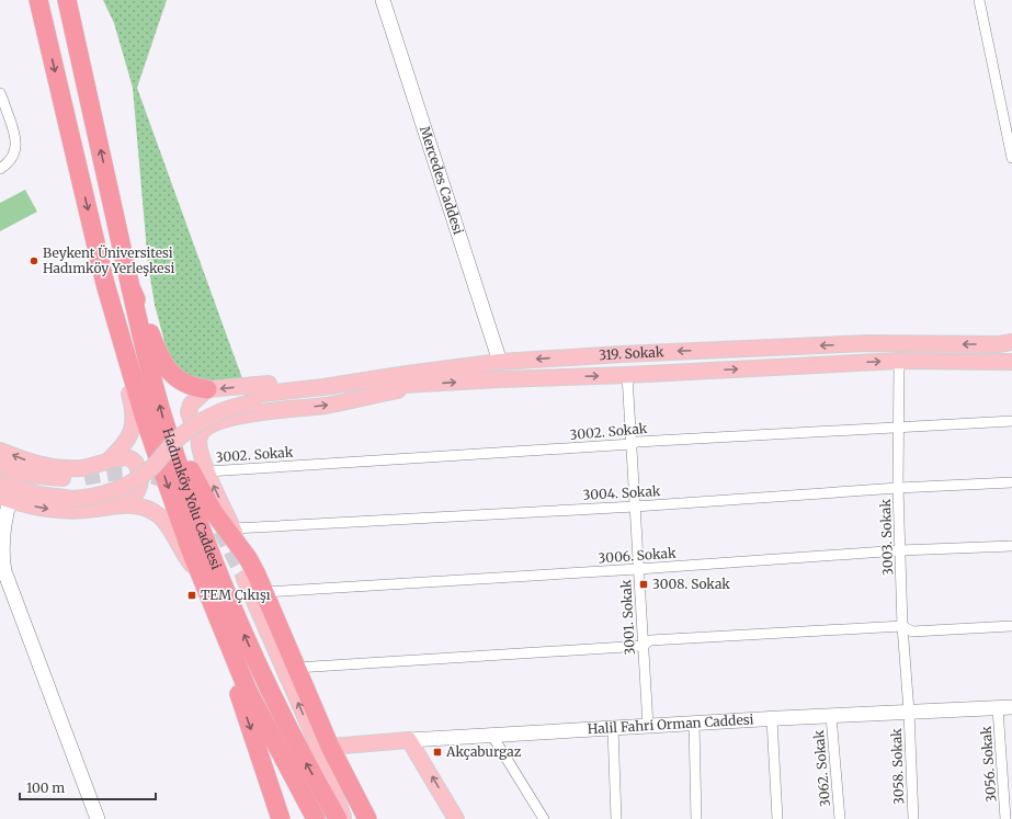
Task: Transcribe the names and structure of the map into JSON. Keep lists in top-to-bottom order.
{
  "streets": {
    "highway": ["Hadımköy Yolu Caddesi"],
    "main road": ["319. Sokak", "Halil Fahri Orman Caddesi"],
    "street": [
      "Mercedes Caddesi",
      "3002. Sokak",
      "3004. Sokak",
      "3003. Sokak",
      "3006. Sokak",
      "3001. Sokak",
      "3056. Sokak",
      "3058. Sokak",
      "3062. Sokak"
    ]
  },
  "crossings": [
    ["Mercedes Caddesi", "319. Sokak"],
    ["319. Sokak", "3003. Sokak"],
    ["319. Sokak", "3001. Sokak"],
    ["3002. Sokak", "3003. Sokak"],
    ["3002. Sokak", "3001. Sokak"],
    ["3004. Sokak", "3003. Sokak"],
    ["3004. Sokak", "3001. Sokak"],
    ["3003. Sokak", "3006. Sokak"],
    ["3003. Sokak", "Halil Fahri Orman Caddesi"],
    ["3003. Sokak", "3058. Sokak"],
    ["3006. Sokak", "3001. Sokak"],
    ["3001. Sokak", "Halil Fahri Orman Caddesi"],
    ["Halil Fahri Orman Caddesi", "3056. Sokak"],
    ["Halil Fahri Orman Caddesi", "3058. Sokak"],
    ["Halil Fahri Orman Caddesi", "3062. Sokak"]
  ],
  "places": {
    "other": ["Beykent Üniversitesi Hadımköy Yerleşkesi"],
    "transit": ["3008. Sokak", "TEM Çıkışı", "Akçaburgaz"]
  },
  "scale_bar": "100 m"
}
